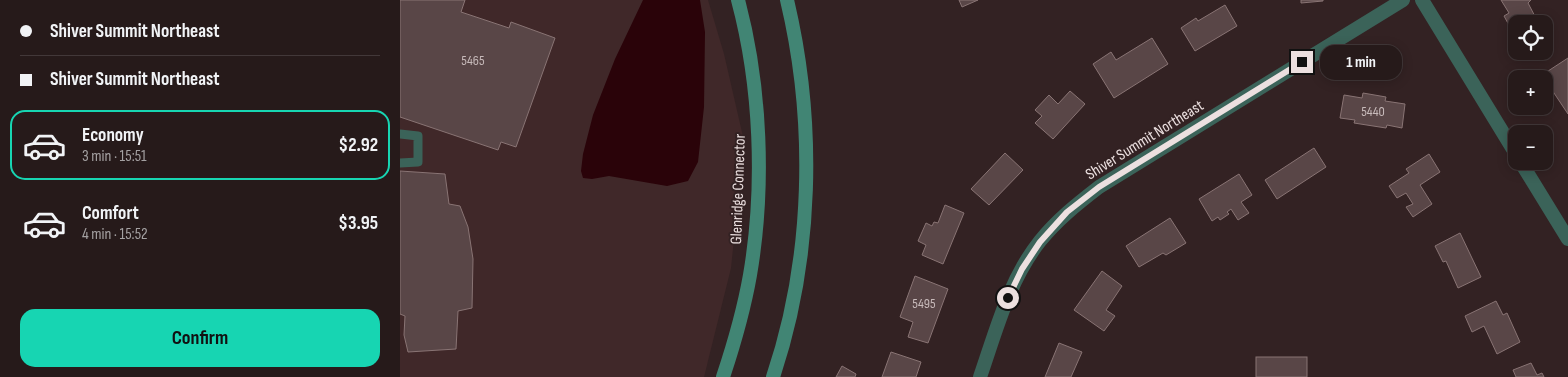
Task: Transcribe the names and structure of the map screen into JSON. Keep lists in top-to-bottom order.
{
  "streets": {
    "main road": ["Glenridge Connector"],
    "street": ["Shiver Summit Northeast"]
  },
  "house_numbers": ["5465", "5440", "5495"],
  "page": {
    "banner": ["Shiver Summit Northeast", "Shiver Summit Northeast"],
    "map_buttons": ["+", "−"],
    "bubble": "1 min",
    "list": [
      {
        "name": "Economy",
        "note": "3 min · 15:51",
        "value": "$2.92"
      },
      {
        "name": "Comfort",
        "note": "4 min · 15:52",
        "value": "$3.95"
      }
    ],
    "buttons": "Confirm"
  }
}
